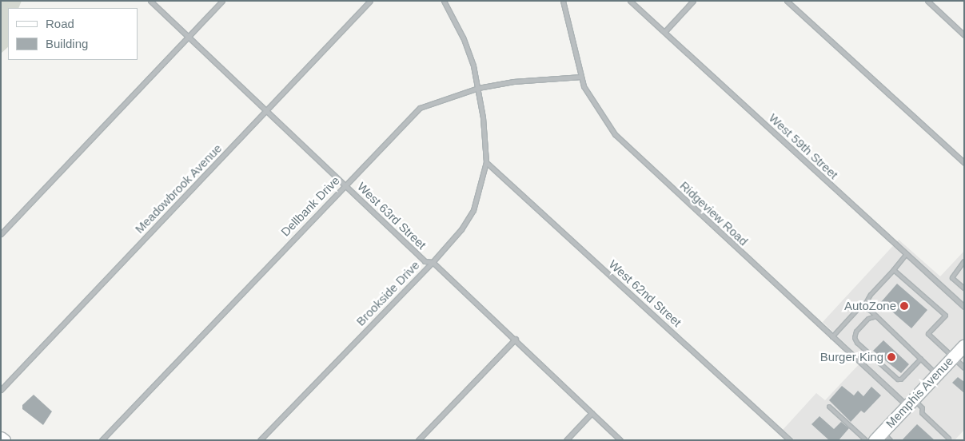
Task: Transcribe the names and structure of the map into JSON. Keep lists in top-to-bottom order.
{
  "streets": {
    "main road": ["Memphis Avenue"],
    "street": [
      "West 59th Street",
      "Meadowbrook Avenue",
      "Dellbank Drive",
      "Ridgeview Road",
      "West 63rd Street",
      "Brookside Drive",
      "West 62nd Street"
    ]
  },
  "crossings": [
    ["Meadowbrook Avenue", "West 63rd Street"],
    ["Dellbank Drive", "Ridgeview Road"],
    ["Dellbank Drive", "West 63rd Street"],
    ["Dellbank Drive", "Brookside Drive"],
    ["Ridgeview Road", "Memphis Avenue"],
    ["West 63rd Street", "Brookside Drive"],
    ["Brookside Drive", "West 62nd Street"]
  ],
  "places": ["AutoZone", "Burger King"],
  "legend": ["Road", "Building"]
}
